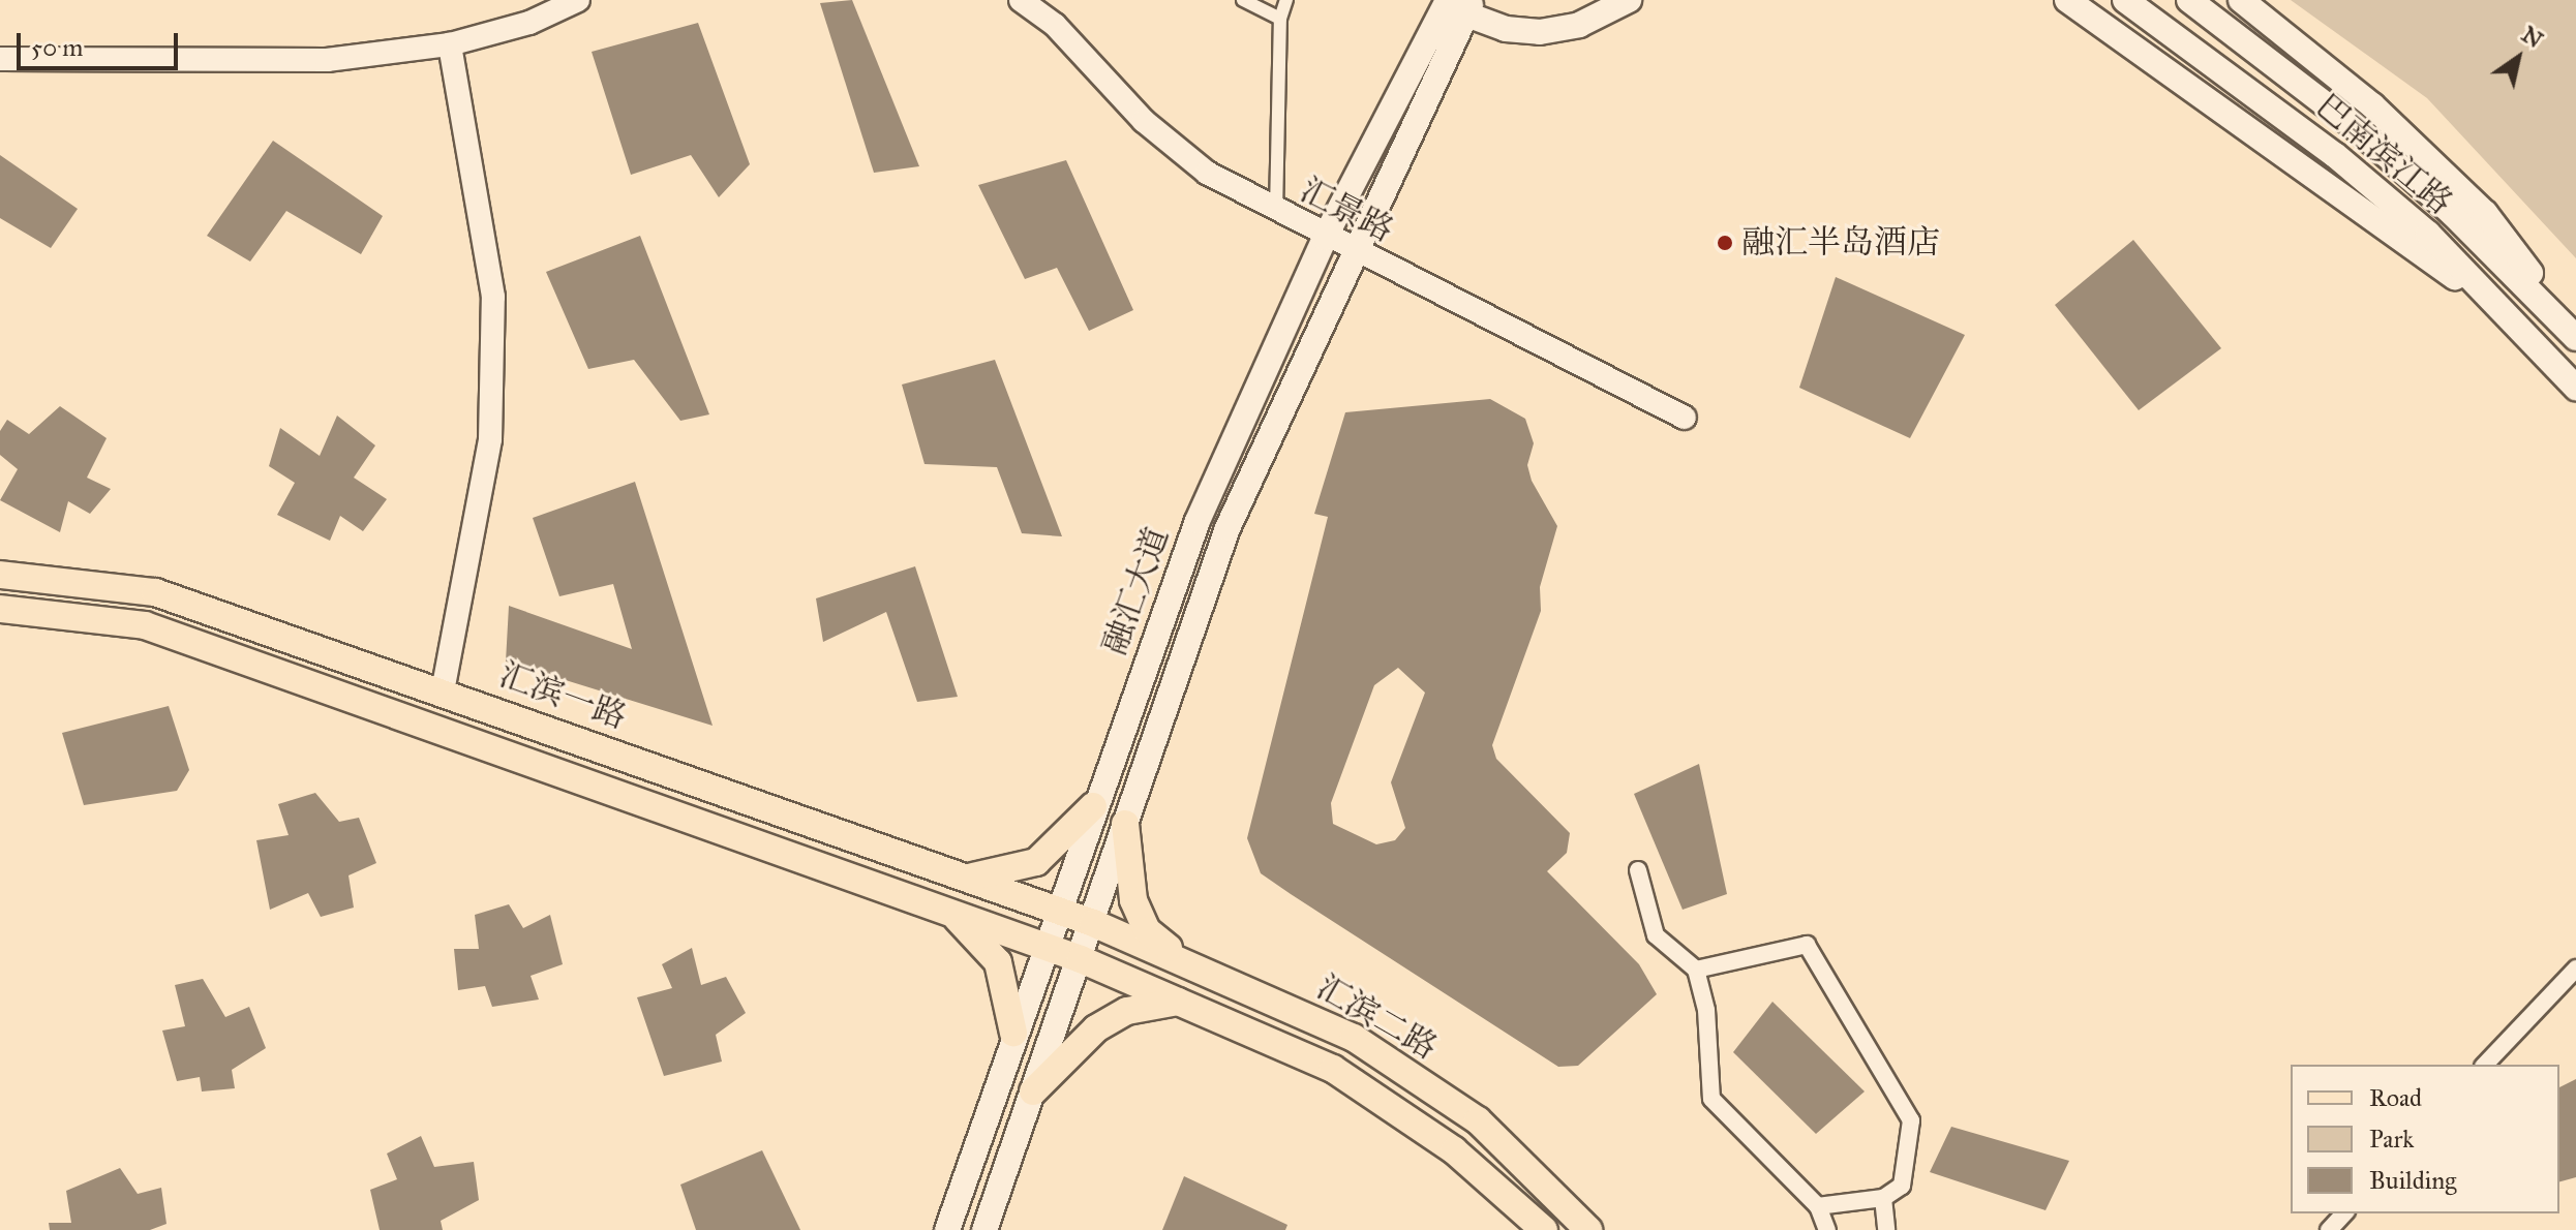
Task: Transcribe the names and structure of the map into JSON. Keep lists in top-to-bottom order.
{
  "streets": {
    "main road": [
      "巴南滨江路",
      "融汇大道",
      "汇滨一路",
      "汇滨二路"
    ],
    "street": ["汇景路"]
  },
  "crossings": [
    ["汇景路", "融汇大道"],
    ["融汇大道", "汇滨一路"],
    ["融汇大道", "汇滨二路"],
    ["汇滨一路", "汇滨二路"]
  ],
  "places": ["融汇半岛酒店"],
  "legend": ["Road", "Park", "Building"],
  "scale_bar": "50 m",
  "north": "top right"
}
